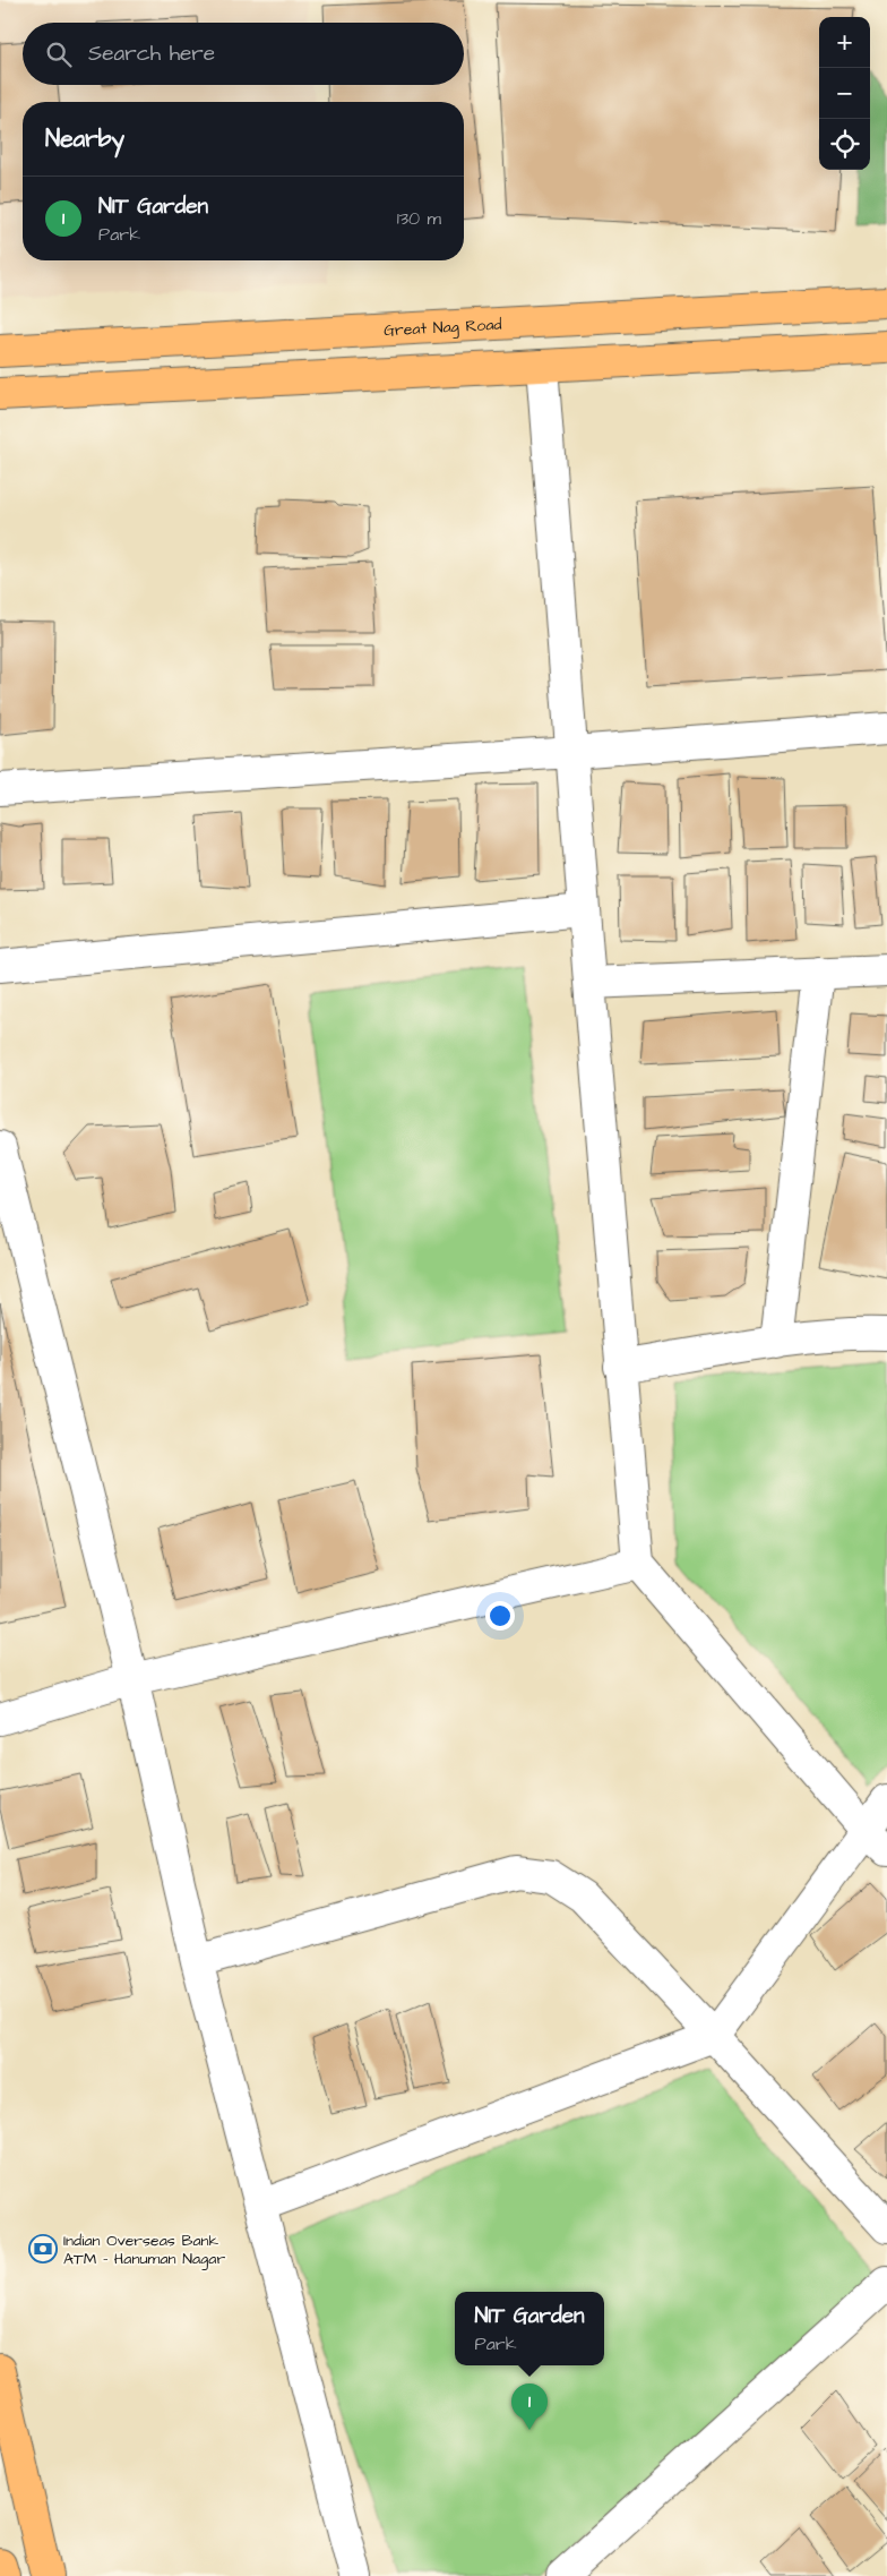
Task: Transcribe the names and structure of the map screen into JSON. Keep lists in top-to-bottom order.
{
  "streets": {
    "main road": ["Great Nag Road"]
  },
  "places": {
    "bank": ["Indian Overseas Bank ATM - Hanuman Nagar"]
  },
  "page": {
    "map_buttons": ["+", "−"],
    "search": "Search here",
    "heading": "Nearby",
    "list": [
      {
        "mark": "1",
        "name": "NIT Garden",
        "note": "Park",
        "value": "130 m"
      }
    ],
    "popup": ["NIT Garden", "Park"],
    "pins": "1"
  }
}
